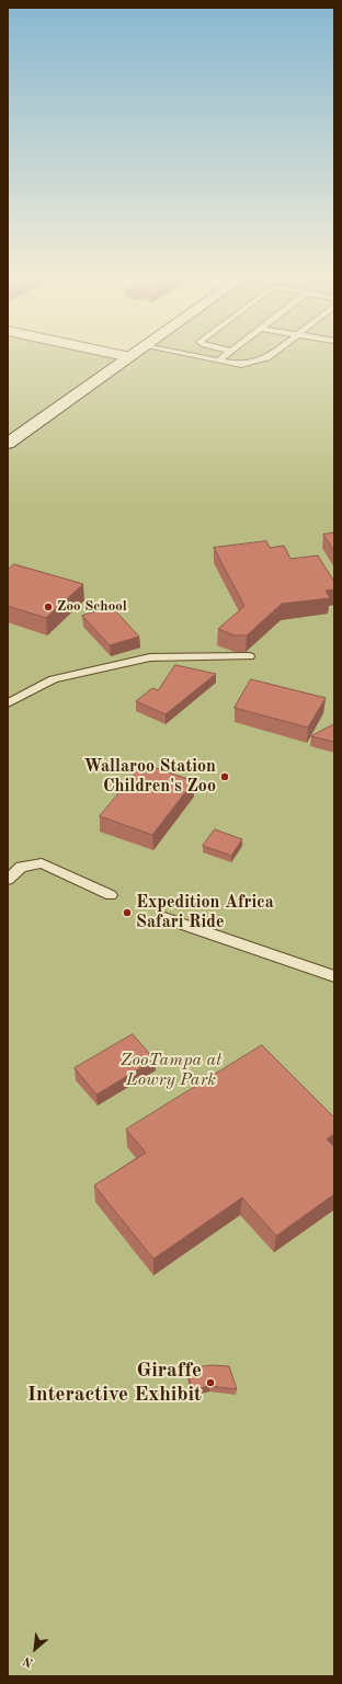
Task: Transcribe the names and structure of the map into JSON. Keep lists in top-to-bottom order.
{
  "parks": ["ZooTampa at Lowry Park"],
  "places": [
    "Zoo School",
    "Wallaroo Station Children's Zoo",
    "Expedition Africa Safari Ride",
    "Giraffe Interactive Exhibit"
  ],
  "north": "bottom left"
}
